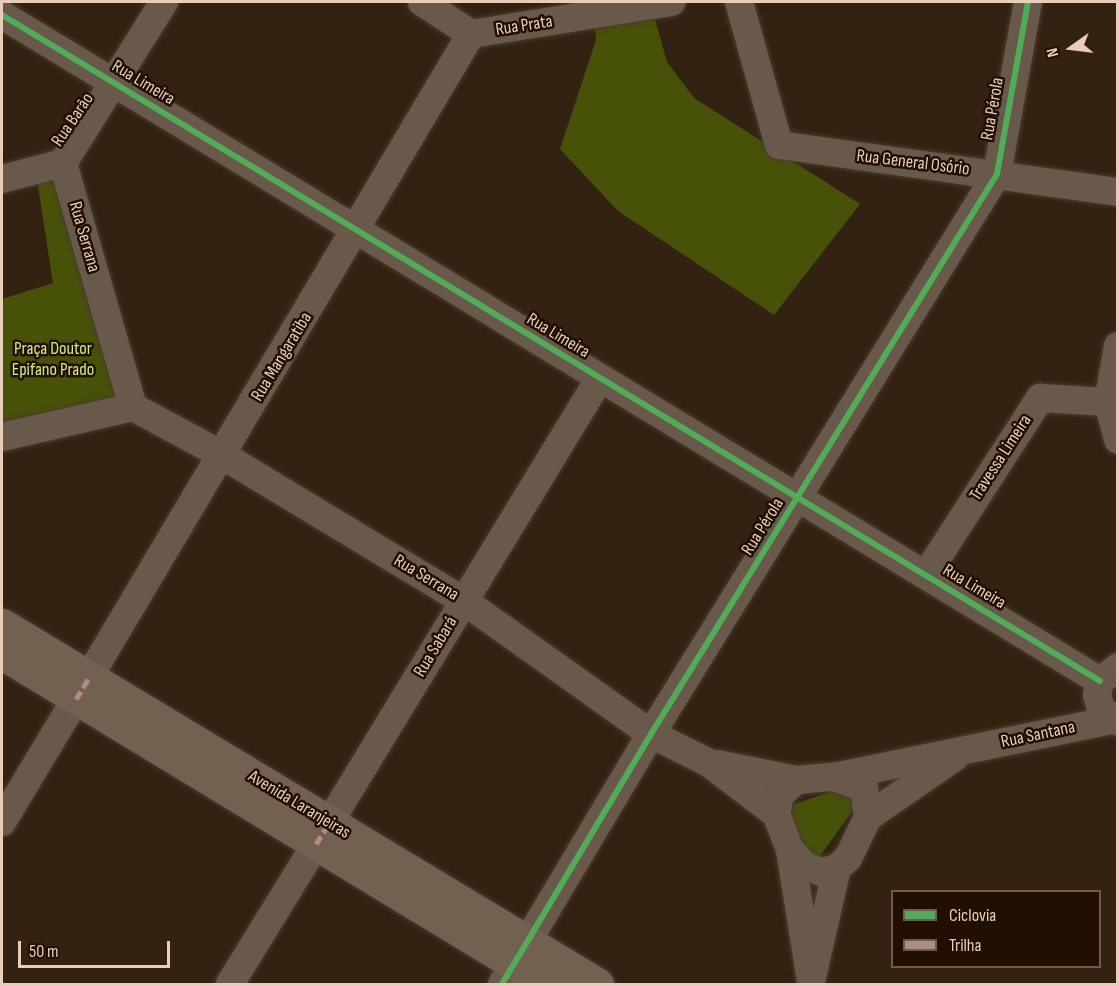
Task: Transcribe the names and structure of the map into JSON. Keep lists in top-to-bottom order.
{
  "streets": {
    "main road": ["Avenida Laranjeiras"],
    "street": [
      "Rua Prata",
      "Rua Limeira",
      "Rua Pérola",
      "Rua Barão",
      "Rua General Osório",
      "Rua Serrana",
      "Rua Mangaratiba",
      "Travessa Limeira",
      "Rua Sabará",
      "Rua Santana"
    ]
  },
  "crossings": [
    ["Rua Prata", "Rua Mangaratiba"],
    ["Rua Limeira", "Rua Pérola"],
    ["Rua Limeira", "Rua Barão"],
    ["Rua Limeira", "Rua Mangaratiba"],
    ["Rua Limeira", "Travessa Limeira"],
    ["Rua Limeira", "Rua Sabará"],
    ["Rua Pérola", "Rua General Osório"],
    ["Rua Pérola", "Rua Serrana"],
    ["Rua Pérola", "Avenida Laranjeiras"],
    ["Rua Barão", "Rua Serrana"],
    ["Rua Serrana", "Rua Mangaratiba"],
    ["Rua Serrana", "Rua Sabará"],
    ["Rua Serrana", "Rua Santana"],
    ["Rua Mangaratiba", "Avenida Laranjeiras"],
    ["Rua Sabará", "Avenida Laranjeiras"]
  ],
  "parks": ["Praça Doutor Epifano Prado"],
  "legend": ["Ciclovia", "Trilha"],
  "scale_bar": "50 m",
  "north": "left"
}
